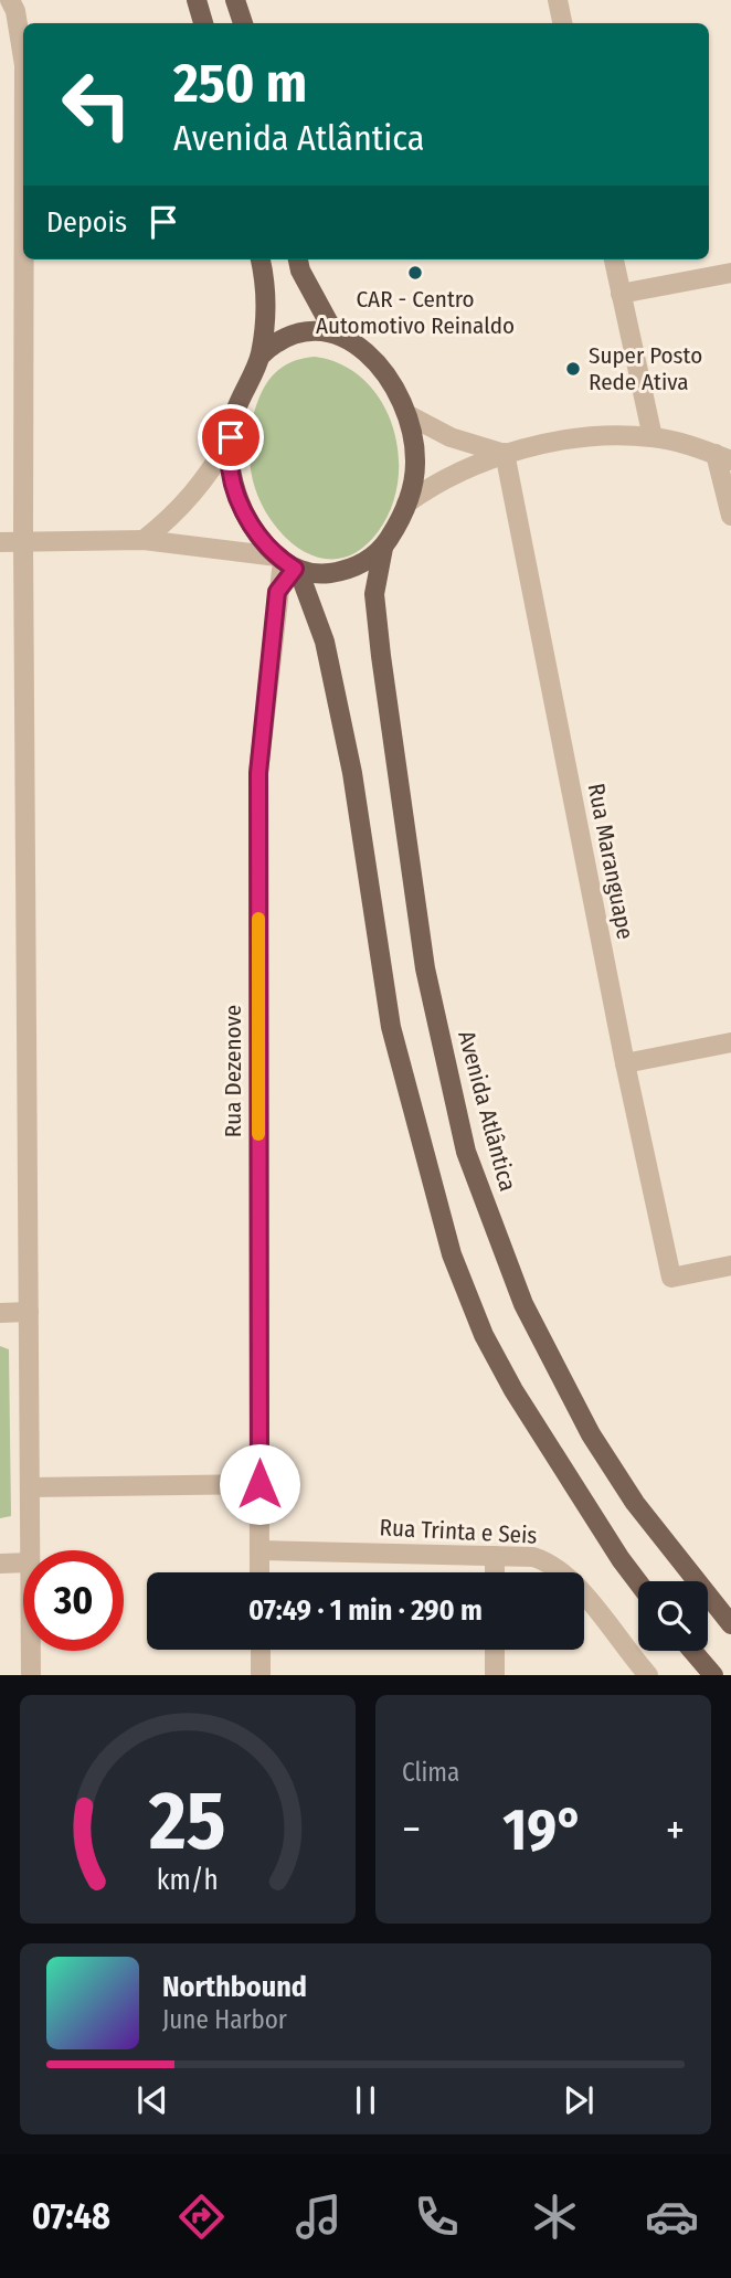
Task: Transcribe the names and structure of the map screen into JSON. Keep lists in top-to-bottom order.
{
  "streets": {
    "main road": ["Avenida Atlântica"],
    "street": ["Rua Maranguape", "Rua Dezenove", "Rua Trinta e Seis"]
  },
  "crossings": [
    ["Rua Dezenove", "Avenida Atlântica"],
    ["Rua Dezenove", "Rua Trinta e Seis"]
  ],
  "places": ["CAR - Centro Automotivo Reinaldo", "Super Posto Rede Ativa"],
  "page": {
    "turn": ["250 m", "Avenida Atlântica"],
    "then": "Depois",
    "limit": "30",
    "trip": "07:49 · 1 min · 290 m",
    "tile": "Clima",
    "heat": ["−", "19°", "+"],
    "song": ["Northbound", "June Harbor"],
    "tabs": "07:48",
    "gauge": ["25", "km/h"]
  }
}
